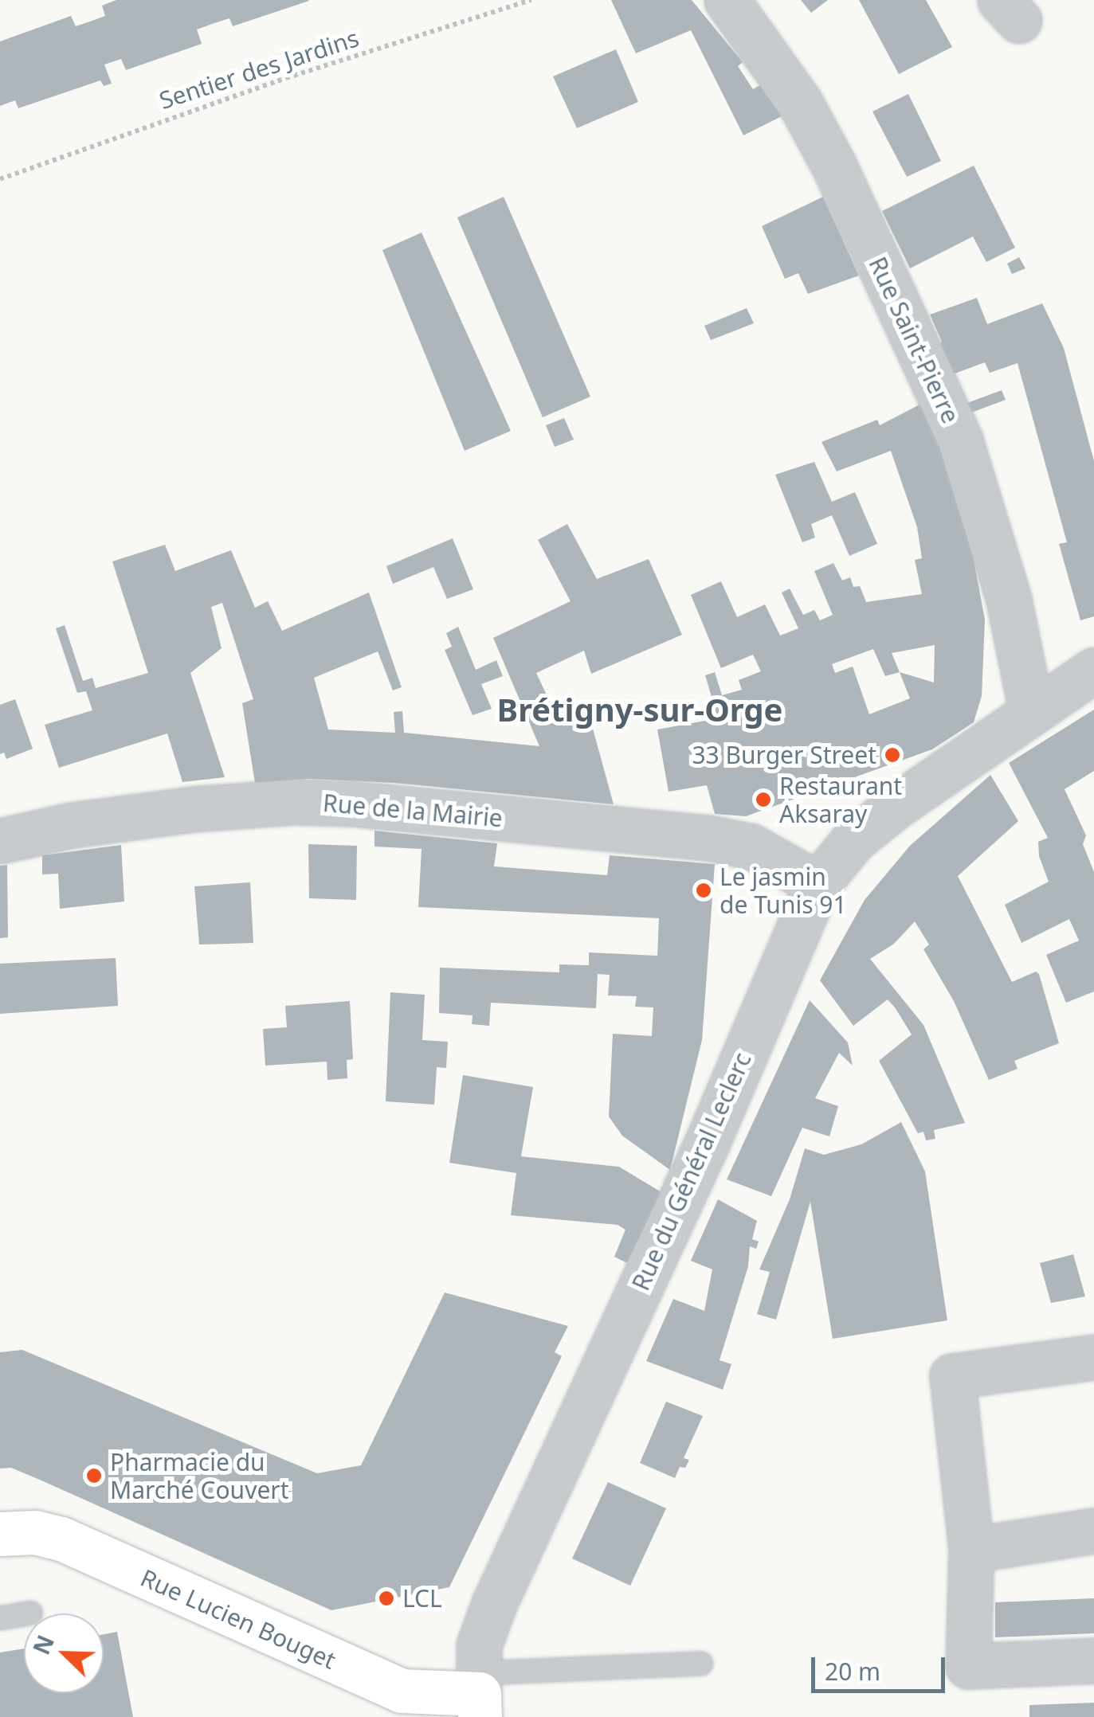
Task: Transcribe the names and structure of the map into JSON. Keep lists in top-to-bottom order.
{
  "streets": {
    "main road": ["Rue Lucien Bouget"],
    "street": ["Rue Saint-Pierre", "Rue de la Mairie", "Rue du Général Leclerc"],
    "path": ["Sentier des Jardins"]
  },
  "crossings": [
    ["Rue Saint-Pierre", "Rue du Général Leclerc"],
    ["Rue de la Mairie", "Rue du Général Leclerc"],
    ["Rue du Général Leclerc", "Rue Lucien Bouget"]
  ],
  "districts": ["Brétigny-sur-Orge"],
  "places": [
    "33 Burger Street",
    "Restaurant Aksaray",
    "Le jasmin de Tunis 91",
    "Pharmacie du Marché Couvert",
    "LCL"
  ],
  "scale_bar": "20 m",
  "north": "top left"
}
